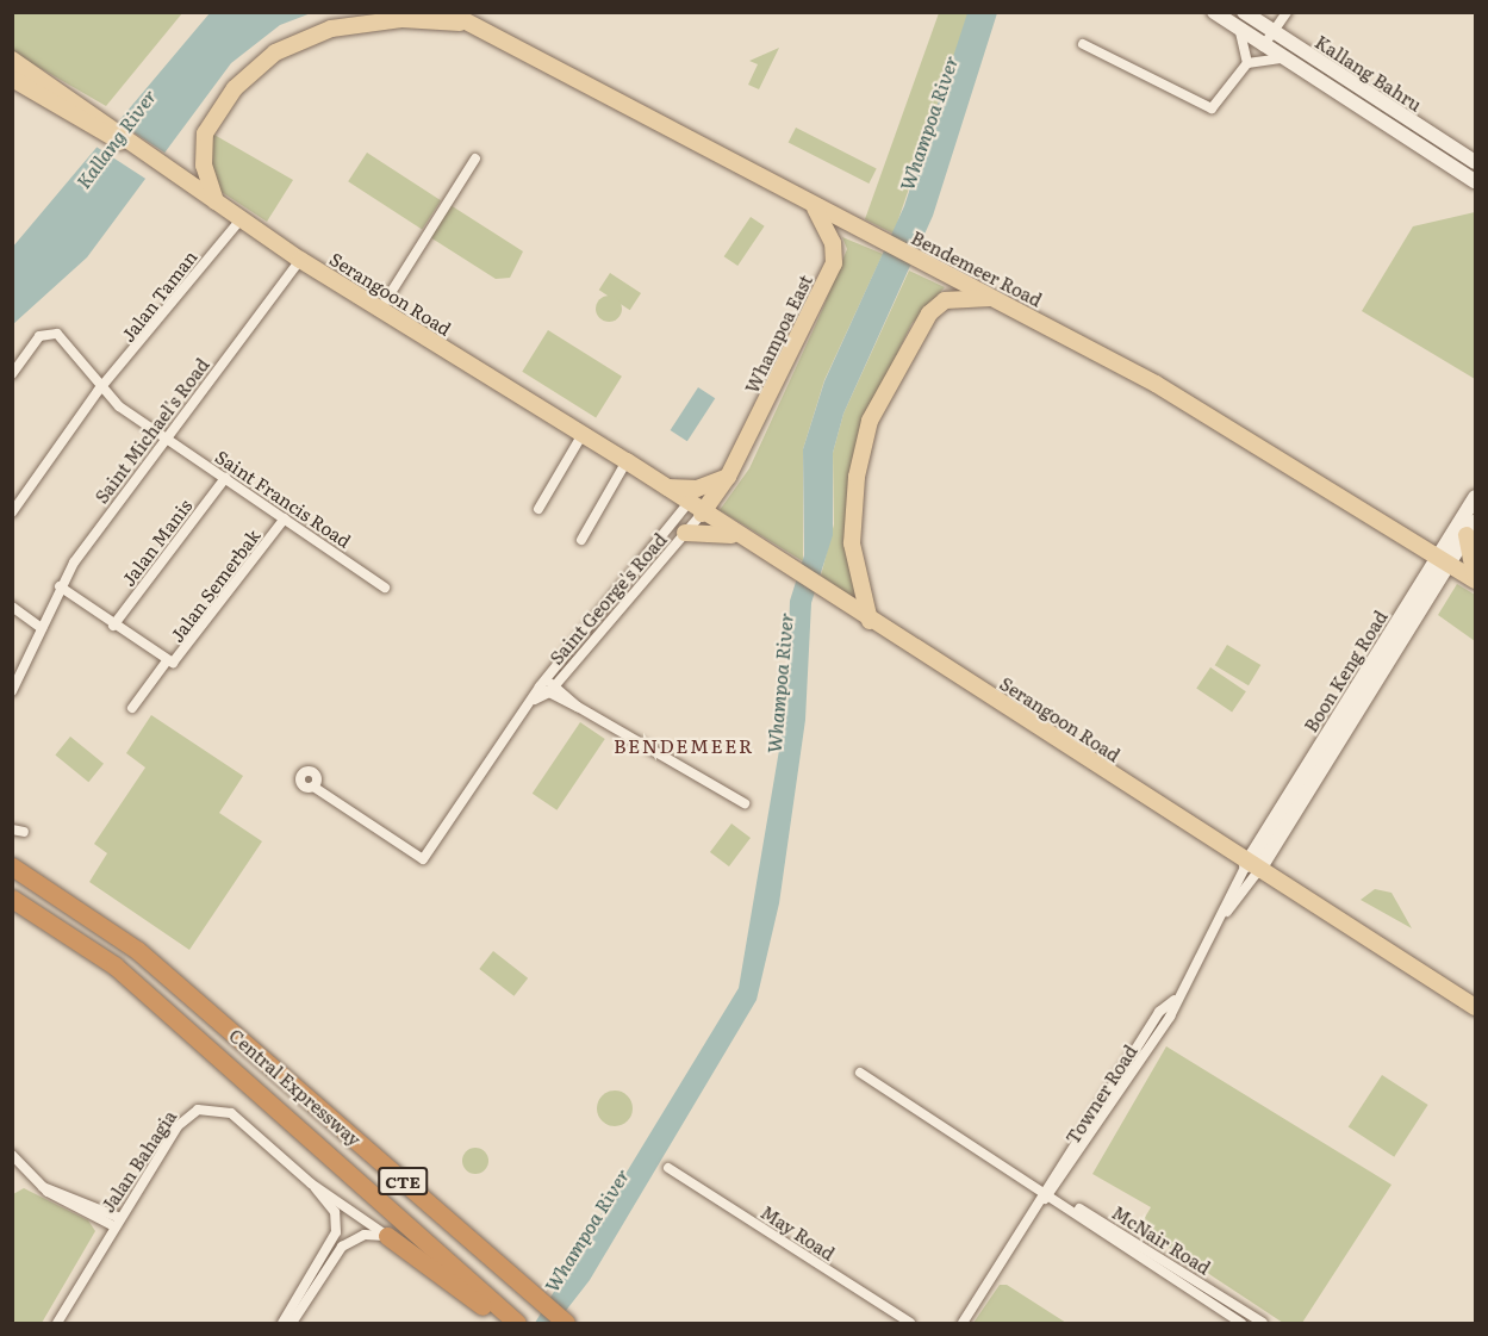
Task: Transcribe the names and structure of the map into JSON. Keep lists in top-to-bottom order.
{
  "streets": {
    "highway": ["Central Expressway", "CTE"],
    "main road": [
      "Kallang Bahru",
      "Bendemeer Road",
      "Serangoon Road",
      "Whampoa East",
      "Boon Keng Road"
    ],
    "street": [
      "Jalan Taman",
      "Saint Michael's Road",
      "Saint Francis Road",
      "Jalan Manis",
      "Jalan Semerbak",
      "Saint George's Road",
      "Towner Road",
      "Jalan Bahagia",
      "May Road",
      "McNair Road"
    ]
  },
  "crossings": [
    ["Bendemeer Road", "Whampoa East"],
    ["Bendemeer Road", "Boon Keng Road"],
    ["Serangoon Road", "Jalan Taman"],
    ["Serangoon Road", "Whampoa East"],
    ["Serangoon Road", "Saint Michael's Road"],
    ["Serangoon Road", "Saint George's Road"],
    ["Serangoon Road", "Boon Keng Road"],
    ["Serangoon Road", "Towner Road"],
    ["Whampoa East", "Saint George's Road"],
    ["Saint Michael's Road", "Saint Francis Road"],
    ["Saint Michael's Road", "Jalan Semerbak"],
    ["Saint Francis Road", "Jalan Manis"],
    ["Saint Francis Road", "Jalan Semerbak"],
    ["Jalan Manis", "Jalan Semerbak"],
    ["Boon Keng Road", "Towner Road"],
    ["Towner Road", "McNair Road"]
  ],
  "districts": ["BENDEMEER"],
  "water": ["Whampoa River", "Kallang River"]
}
